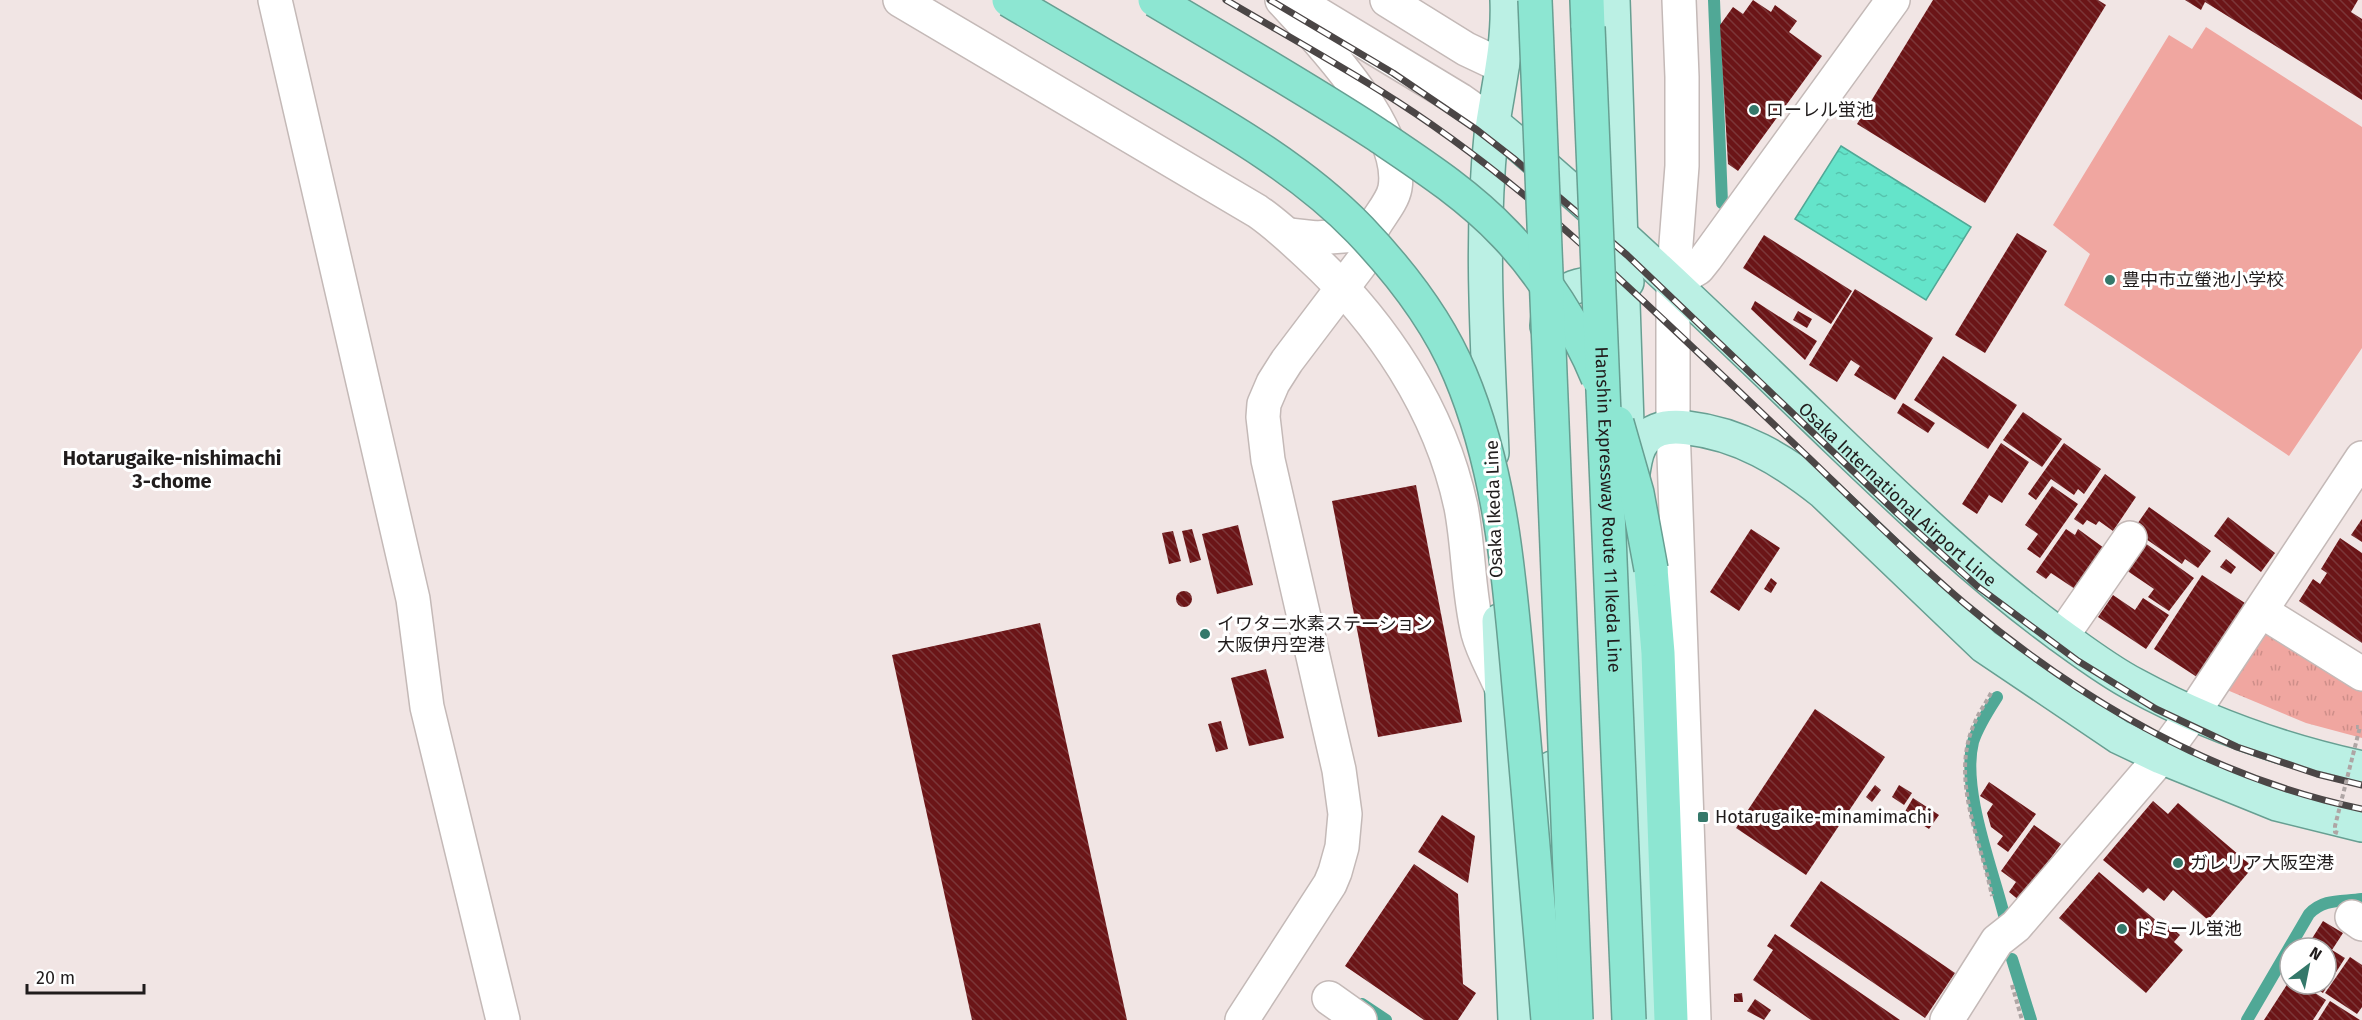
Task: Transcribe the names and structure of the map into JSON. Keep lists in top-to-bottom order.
{
  "streets": {
    "highway": ["Hanshin Expressway Route 11 Ikeda Line"],
    "main road": ["Osaka International Airport Line", "Osaka Ikeda Line"]
  },
  "crossings": [
    ["Osaka International Airport Line", "Osaka Ikeda Line"]
  ],
  "districts": ["Hotarugaike-nishimachi 3-chome"],
  "places": {
    "other": [
      "ローレル蛍池",
      "豊中市立螢池小学校",
      "イワタニ水素ステーション 大阪伊丹空港",
      "ガレリア大阪空港",
      "ドミール蛍池"
    ],
    "transit": ["Hotarugaike-minamimachi"]
  },
  "scale_bar": "20 m",
  "north": "top right"
}
